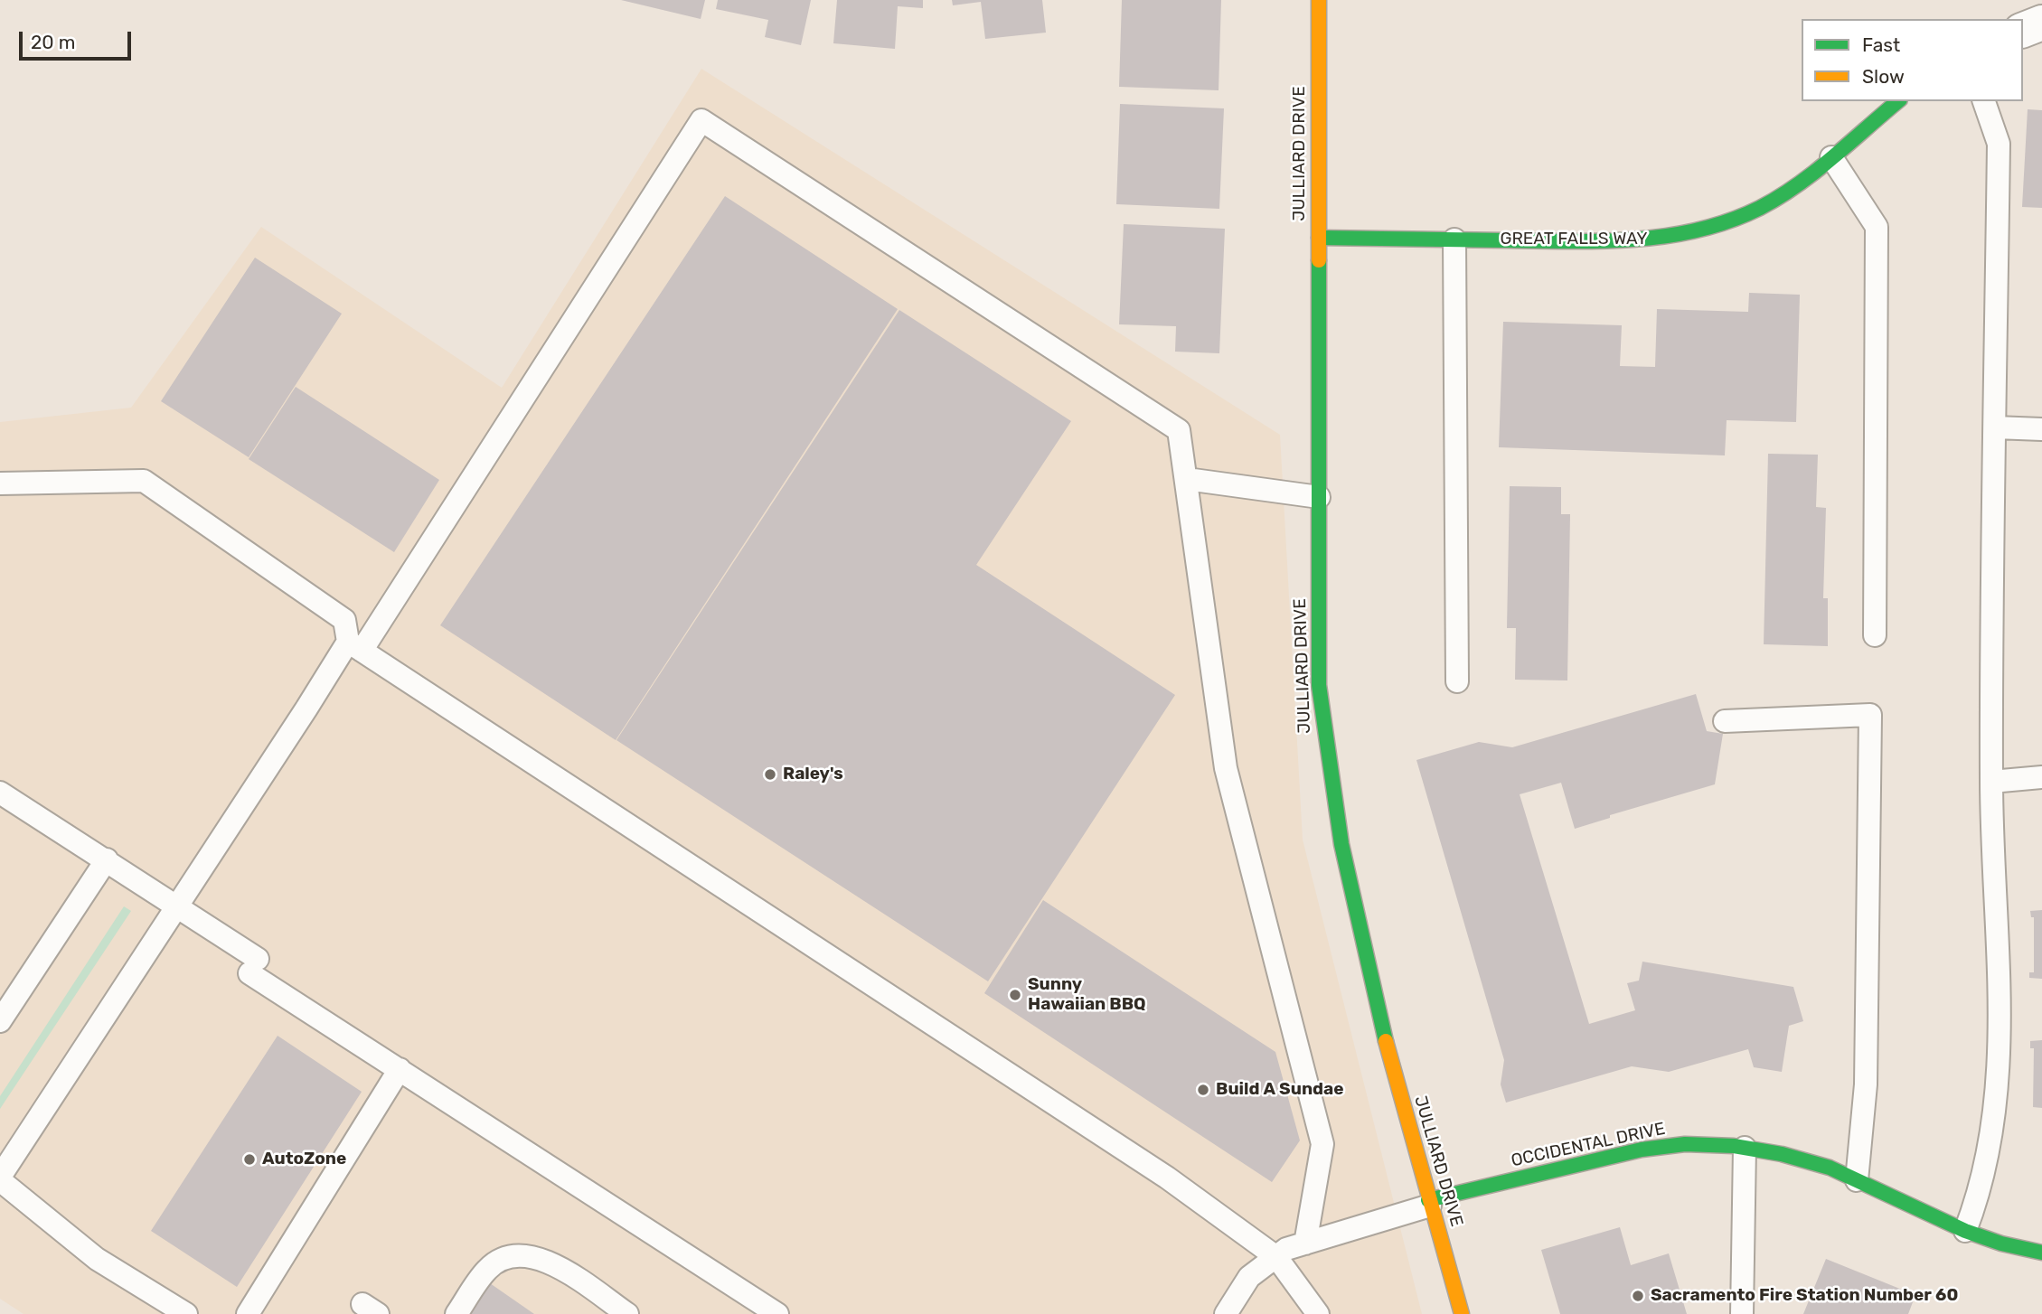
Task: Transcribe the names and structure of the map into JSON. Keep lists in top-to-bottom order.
{
  "streets": {
    "street": ["JULLIARD DRIVE", "GREAT FALLS WAY", "OCCIDENTAL DRIVE"]
  },
  "crossings": [
    ["JULLIARD DRIVE", "GREAT FALLS WAY"],
    ["JULLIARD DRIVE", "OCCIDENTAL DRIVE"]
  ],
  "places": [
    "Raley's",
    "Sunny Hawaiian BBQ",
    "Build A Sundae",
    "AutoZone",
    "Sacramento Fire Station Number 60"
  ],
  "legend": ["Fast", "Slow"],
  "scale_bar": "20 m"
}
